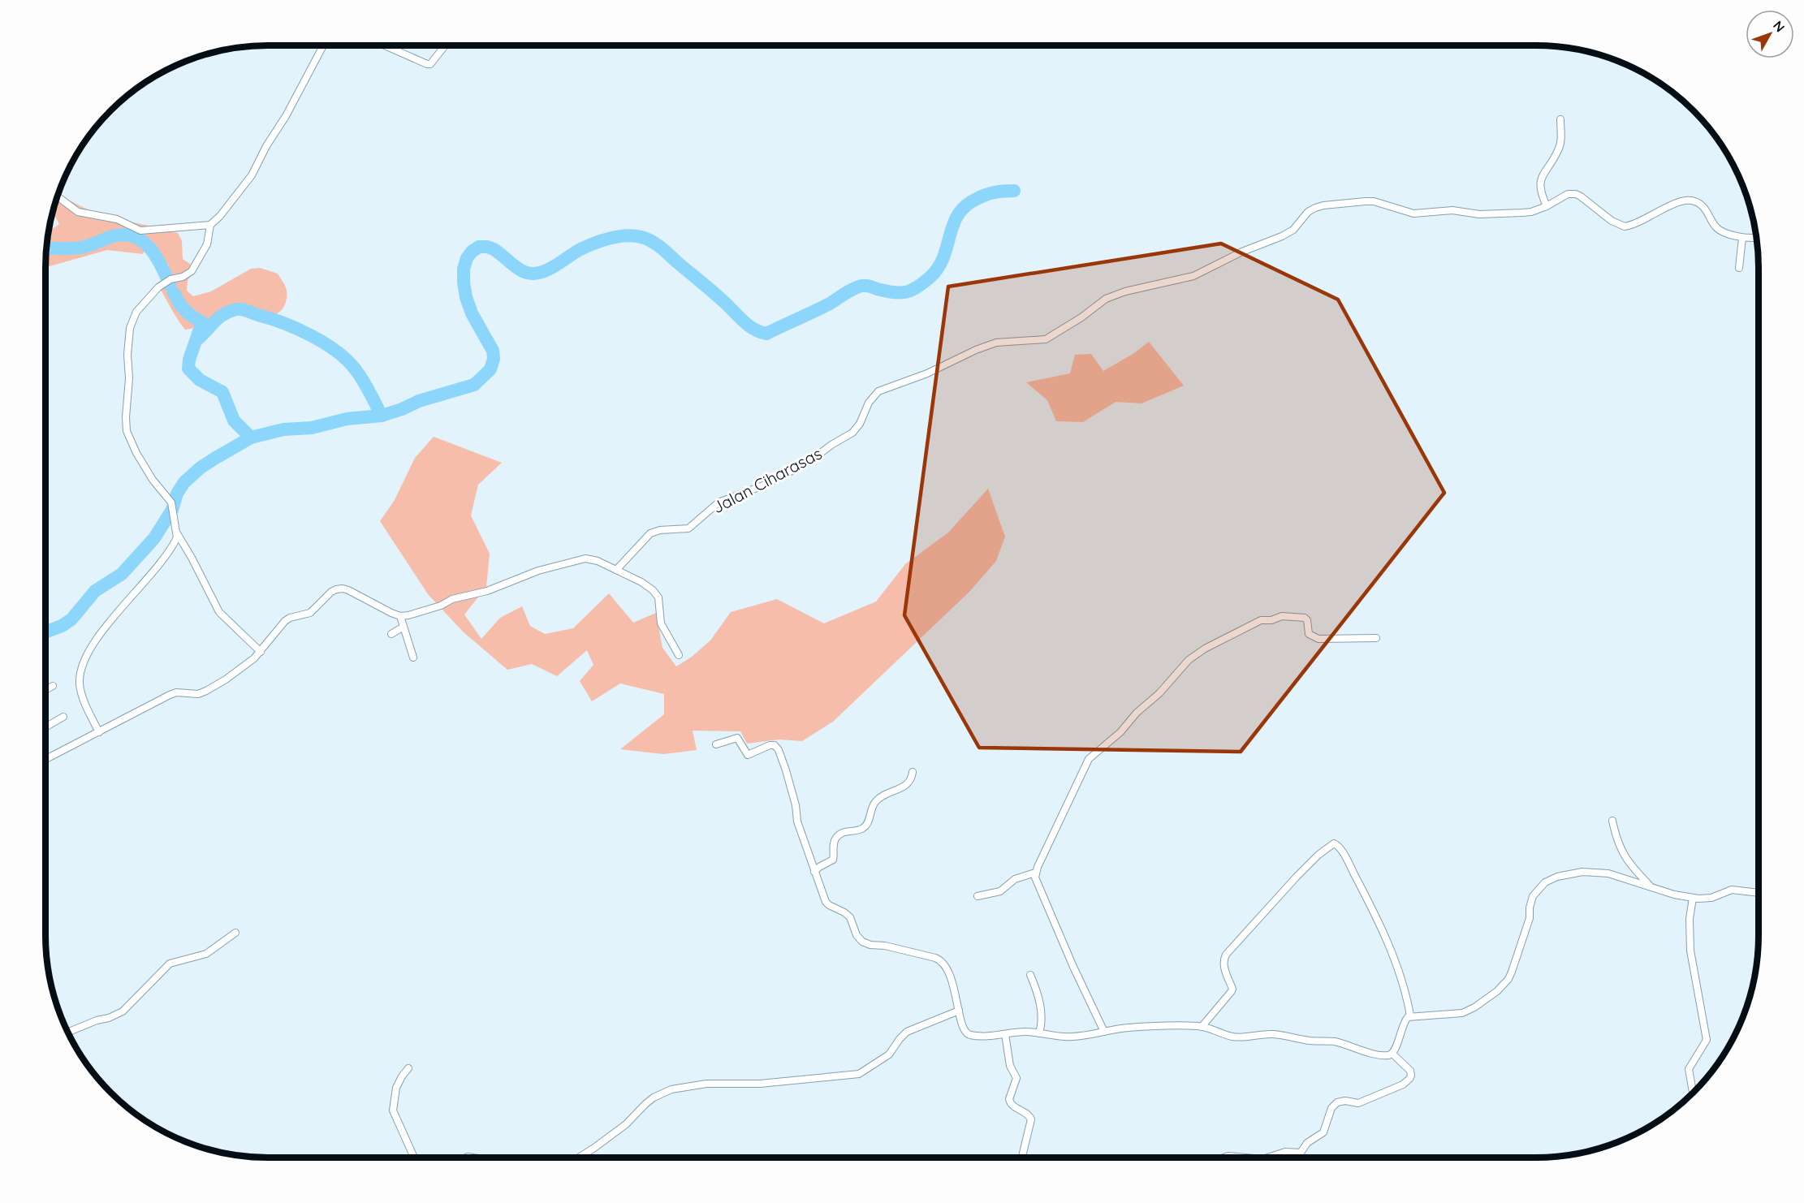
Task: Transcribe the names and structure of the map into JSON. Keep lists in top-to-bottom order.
{
  "streets": {
    "street": ["Jalan Ciharasas"]
  },
  "north": "top right"
}
